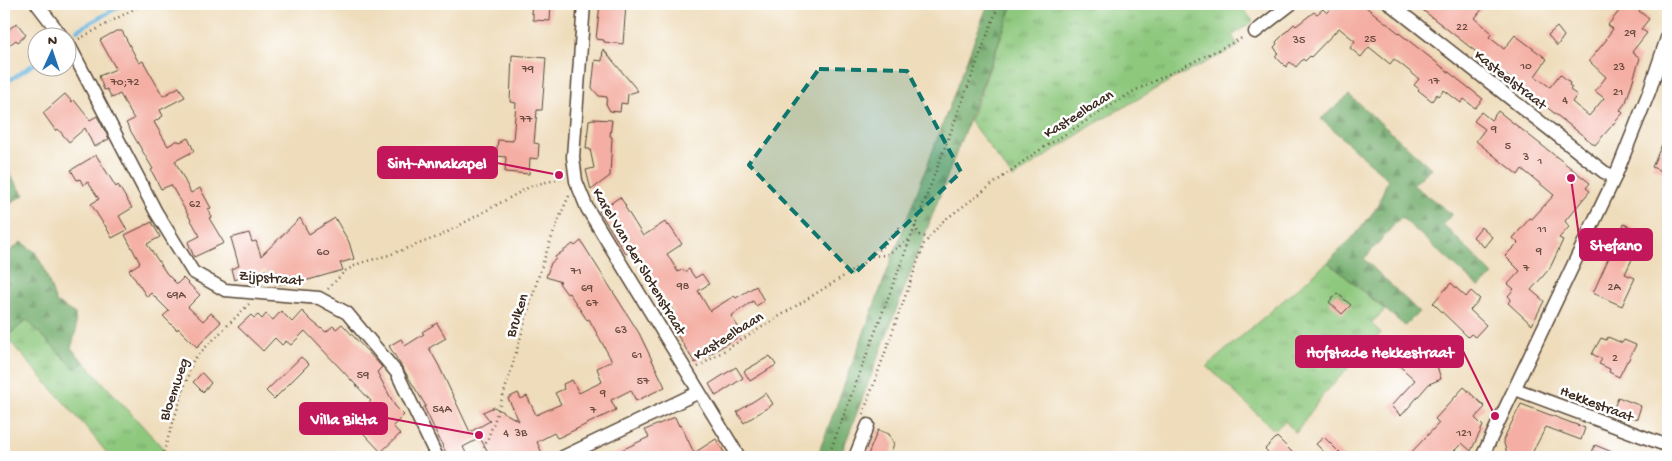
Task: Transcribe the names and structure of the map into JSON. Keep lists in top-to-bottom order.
{
  "streets": {
    "street": [
      "Kasteelstraat",
      "Karel Van der Slotenstraat",
      "Zijpstraat",
      "Hekkestraat"
    ],
    "path": ["Kasteelbaan", "Brulken", "Bloemweg"]
  },
  "crossings": [
    ["Kasteelbaan", "Karel Van der Slotenstraat"],
    ["Karel Van der Slotenstraat", "Brulken"],
    ["Zijpstraat", "Bloemweg"]
  ],
  "places": [
    "Sint-Annakapel",
    "Stefano",
    "Hofstade Hekkestraat",
    "Villa Bikta"
  ],
  "house_numbers": [
    "22",
    "29",
    "25",
    "35",
    "10",
    "23",
    "79",
    "17",
    "70;72",
    "21",
    "4",
    "77",
    "9",
    "5",
    "3",
    "1",
    "62",
    "11",
    "9",
    "60",
    "7",
    "71",
    "98",
    "2A",
    "69",
    "69A",
    "67",
    "63",
    "61",
    "2",
    "59",
    "57",
    "9",
    "54A",
    "7",
    "4",
    "3B",
    "121"
  ],
  "north": "top"
}
